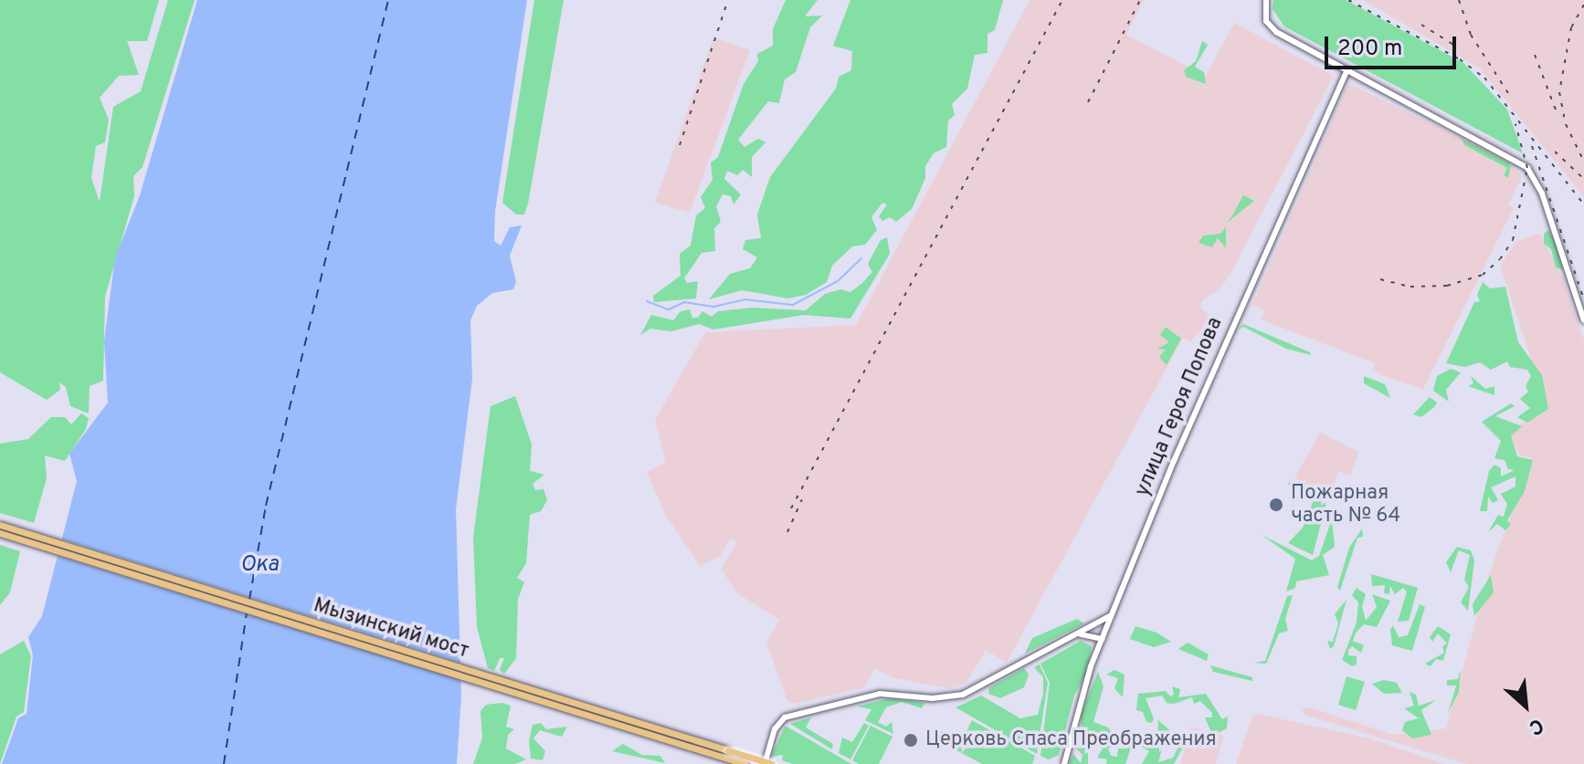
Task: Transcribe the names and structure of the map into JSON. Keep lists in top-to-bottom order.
{
  "streets": {
    "main road": ["Мызинский мост"],
    "street": ["улица Героя Попова"]
  },
  "water": ["Ока"],
  "places": ["Пожарная часть № 64", "Церковь Спаса Преображения"],
  "scale_bar": "200 m",
  "north": "bottom right"
}
